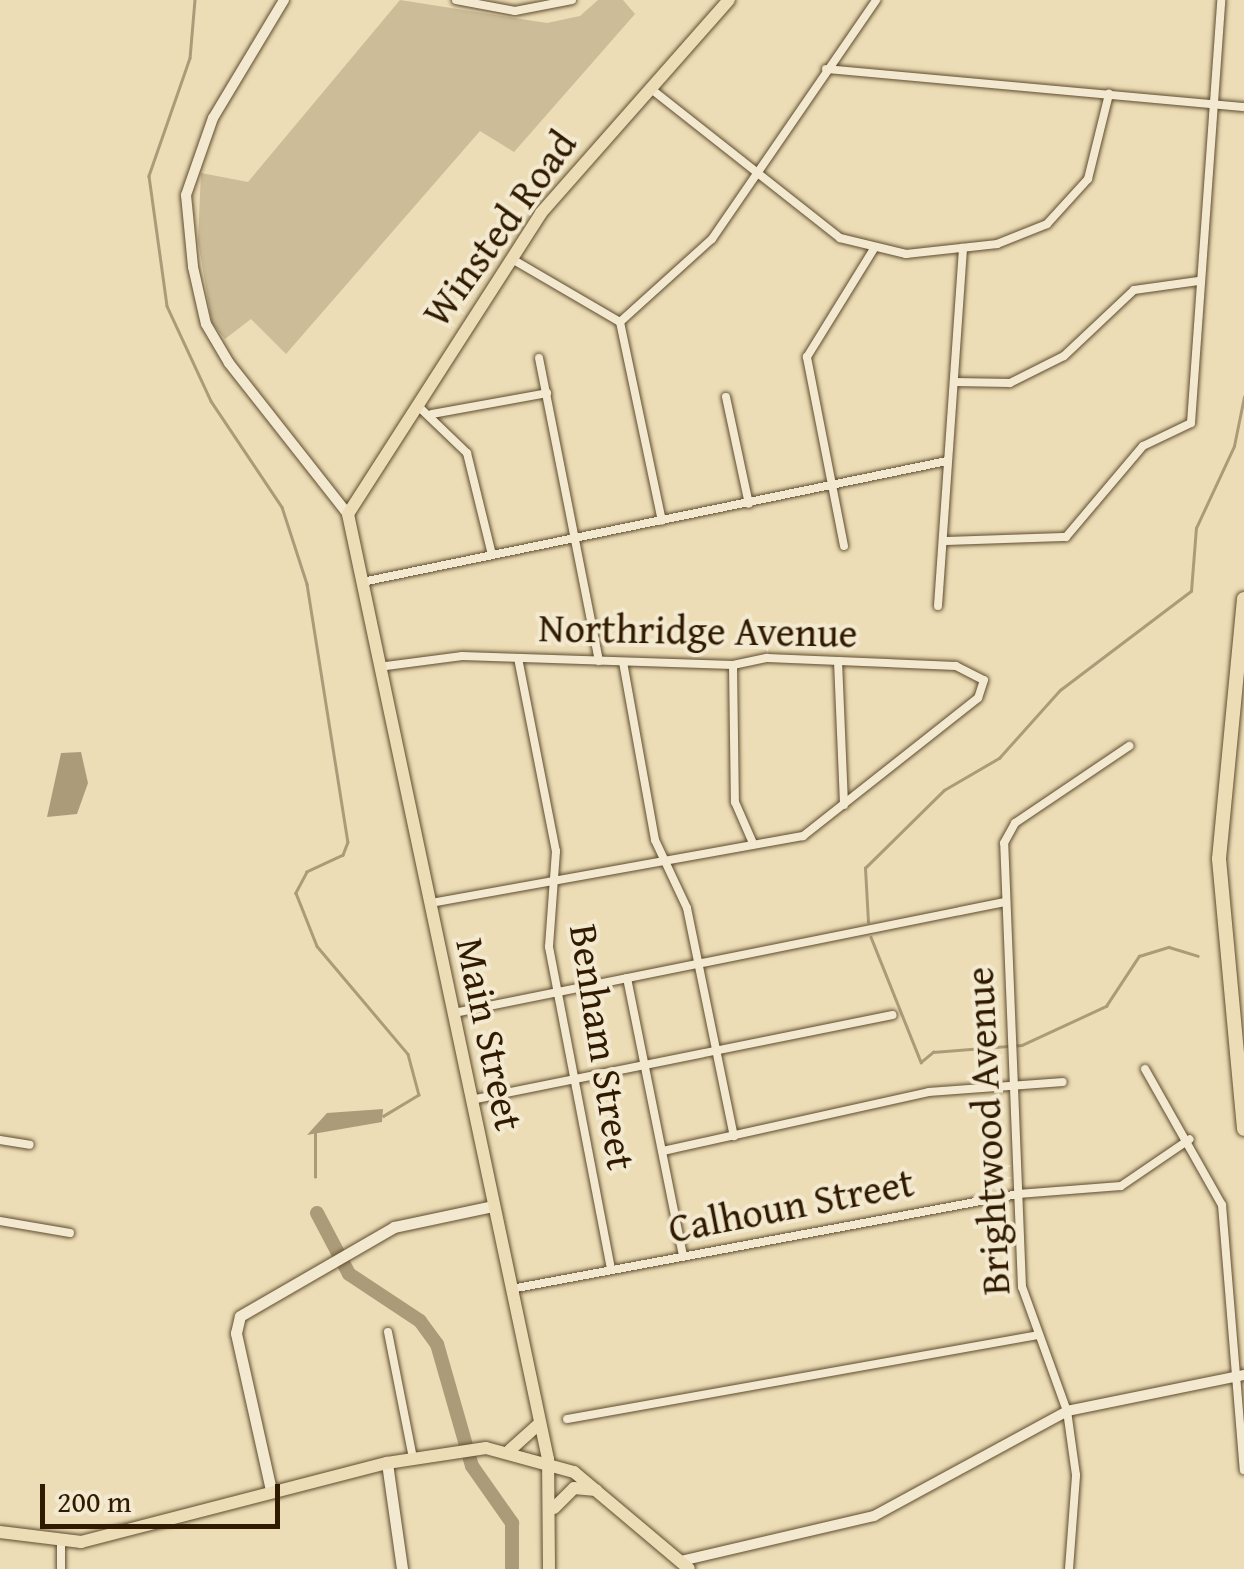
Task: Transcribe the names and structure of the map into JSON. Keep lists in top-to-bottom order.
{
  "streets": {
    "main road": ["Winsted Road", "Main Street"],
    "street": [
      "Northridge Avenue",
      "Benham Street",
      "Brightwood Avenue",
      "Calhoun Street"
    ]
  },
  "crossings": [
    ["Winsted Road", "Main Street"],
    ["Northridge Avenue", "Main Street"],
    ["Northridge Avenue", "Benham Street"],
    ["Main Street", "Calhoun Street"],
    ["Benham Street", "Calhoun Street"],
    ["Brightwood Avenue", "Calhoun Street"]
  ],
  "scale_bar": "200 m"
}
